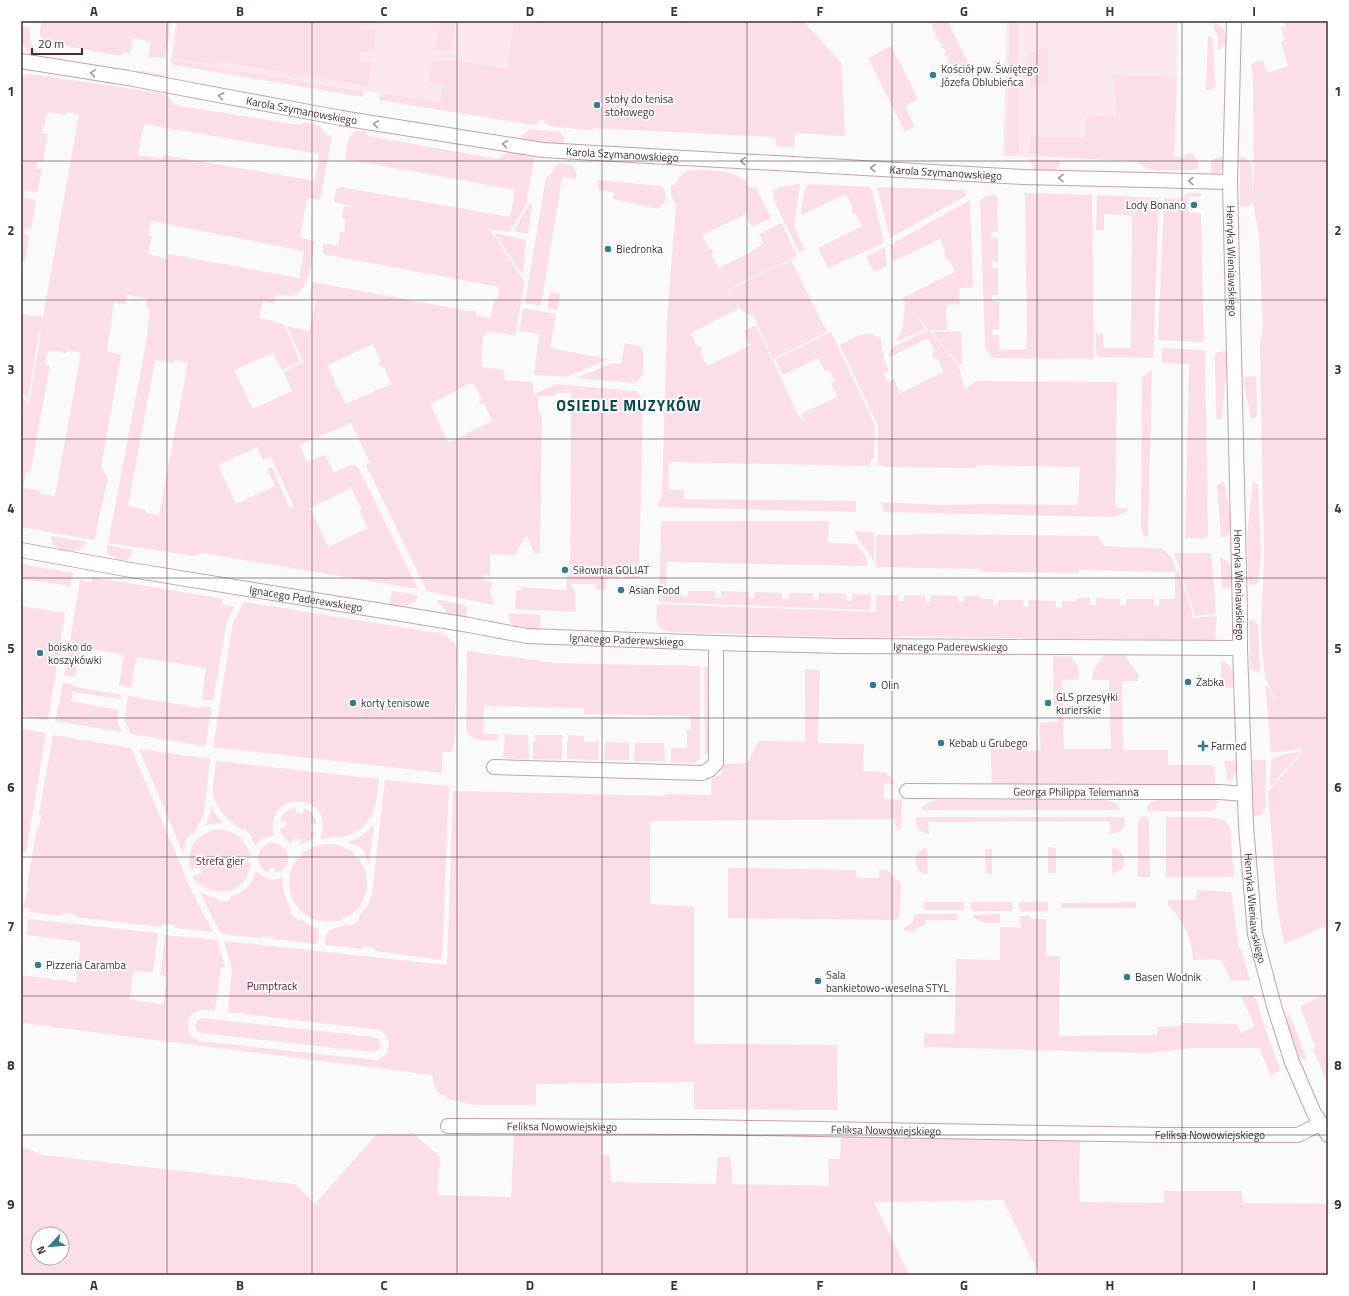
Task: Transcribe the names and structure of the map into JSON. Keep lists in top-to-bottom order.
{
  "streets": {
    "street": [
      "Karola Szymanowskiego",
      "Henryka Wieniawskiego",
      "Ignacego Paderewskiego",
      "Georga Philippa Telemanna",
      "Feliksa Nowowiejskiego"
    ]
  },
  "crossings": [
    ["Karola Szymanowskiego", "Henryka Wieniawskiego"],
    ["Henryka Wieniawskiego", "Ignacego Paderewskiego"],
    ["Henryka Wieniawskiego", "Georga Philippa Telemanna"],
    ["Henryka Wieniawskiego", "Feliksa Nowowiejskiego"]
  ],
  "one_way": ["Karola Szymanowskiego"],
  "districts": ["OSIEDLE MUZYKÓW"],
  "parks": ["Strefa gier", "Pumptrack"],
  "places": {
    "other": [
      "Kościół pw. Świętego Józefa Oblubieńca",
      "stoły do tenisa stołowego",
      "Lody Bonano",
      "Biedronka",
      "Siłownia GOLIAT",
      "Asian Food",
      "boisko do koszykówki",
      "Żabka",
      "Olin",
      "korty tenisowe",
      "GLS przesyłki kurierskie",
      "Kebab u Grubego",
      "Pizzeria Caramba",
      "Basen Wodnik",
      "Sala bankietowo-weselna STYL"
    ],
    "health": ["Farmed"]
  },
  "scale_bar": "20 m",
  "north": "bottom left",
  "grid": {
    "columns": [
      "A",
      "B",
      "C",
      "D",
      "E",
      "F",
      "G",
      "H",
      "I"
    ],
    "rows": [
      "1",
      "2",
      "3",
      "4",
      "5",
      "6",
      "7",
      "8",
      "9"
    ]
  }
}
